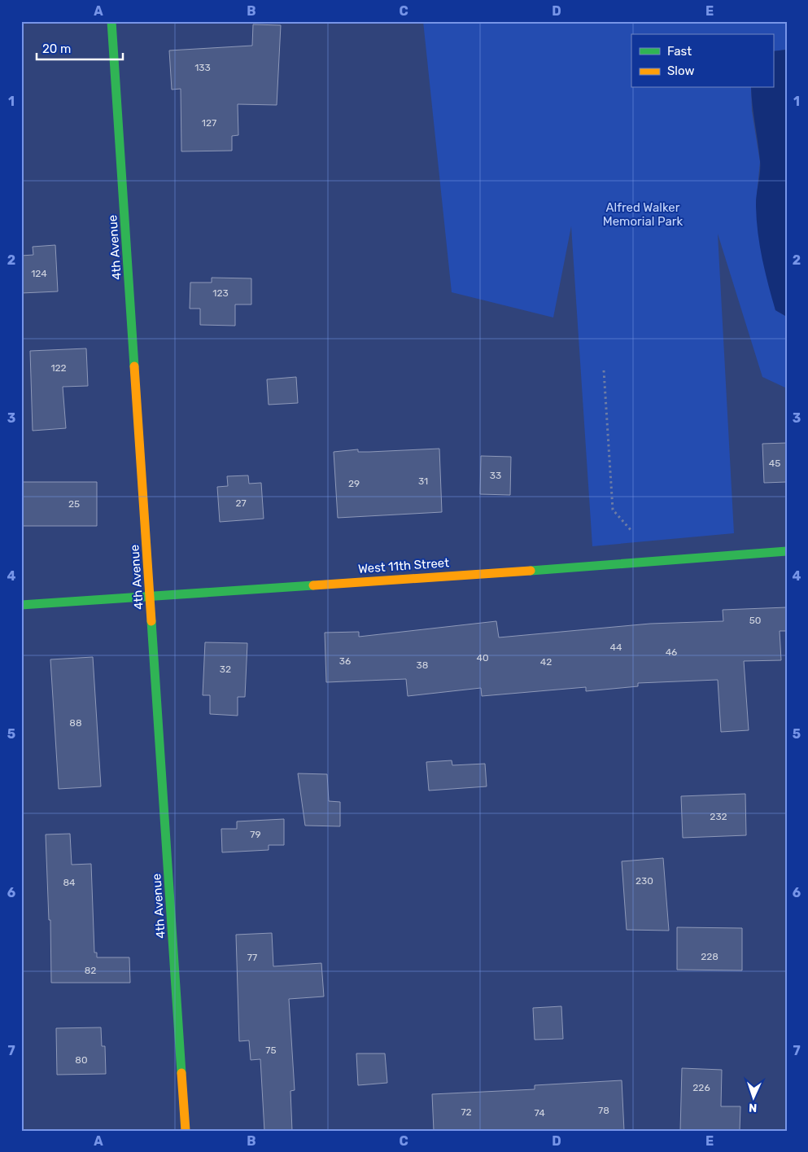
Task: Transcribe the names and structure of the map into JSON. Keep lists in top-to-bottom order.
{
  "streets": {
    "street": ["4th Avenue", "West 11th Street"]
  },
  "crossings": [
    ["4th Avenue", "West 11th Street"]
  ],
  "parks": ["Alfred Walker Memorial Park"],
  "house_numbers": [
    "133",
    "127",
    "124",
    "123",
    "122",
    "45",
    "33",
    "31",
    "29",
    "27",
    "25",
    "50",
    "44",
    "46",
    "40",
    "36",
    "42",
    "38",
    "32",
    "88",
    "232",
    "79",
    "230",
    "84",
    "228",
    "77",
    "82",
    "75",
    "80",
    "226",
    "78",
    "72",
    "74"
  ],
  "legend": ["Fast", "Slow"],
  "scale_bar": "20 m",
  "north": "bottom",
  "grid": {
    "columns": [
      "A",
      "B",
      "C",
      "D",
      "E"
    ],
    "rows": [
      "1",
      "2",
      "3",
      "4",
      "5",
      "6",
      "7"
    ]
  }
}
